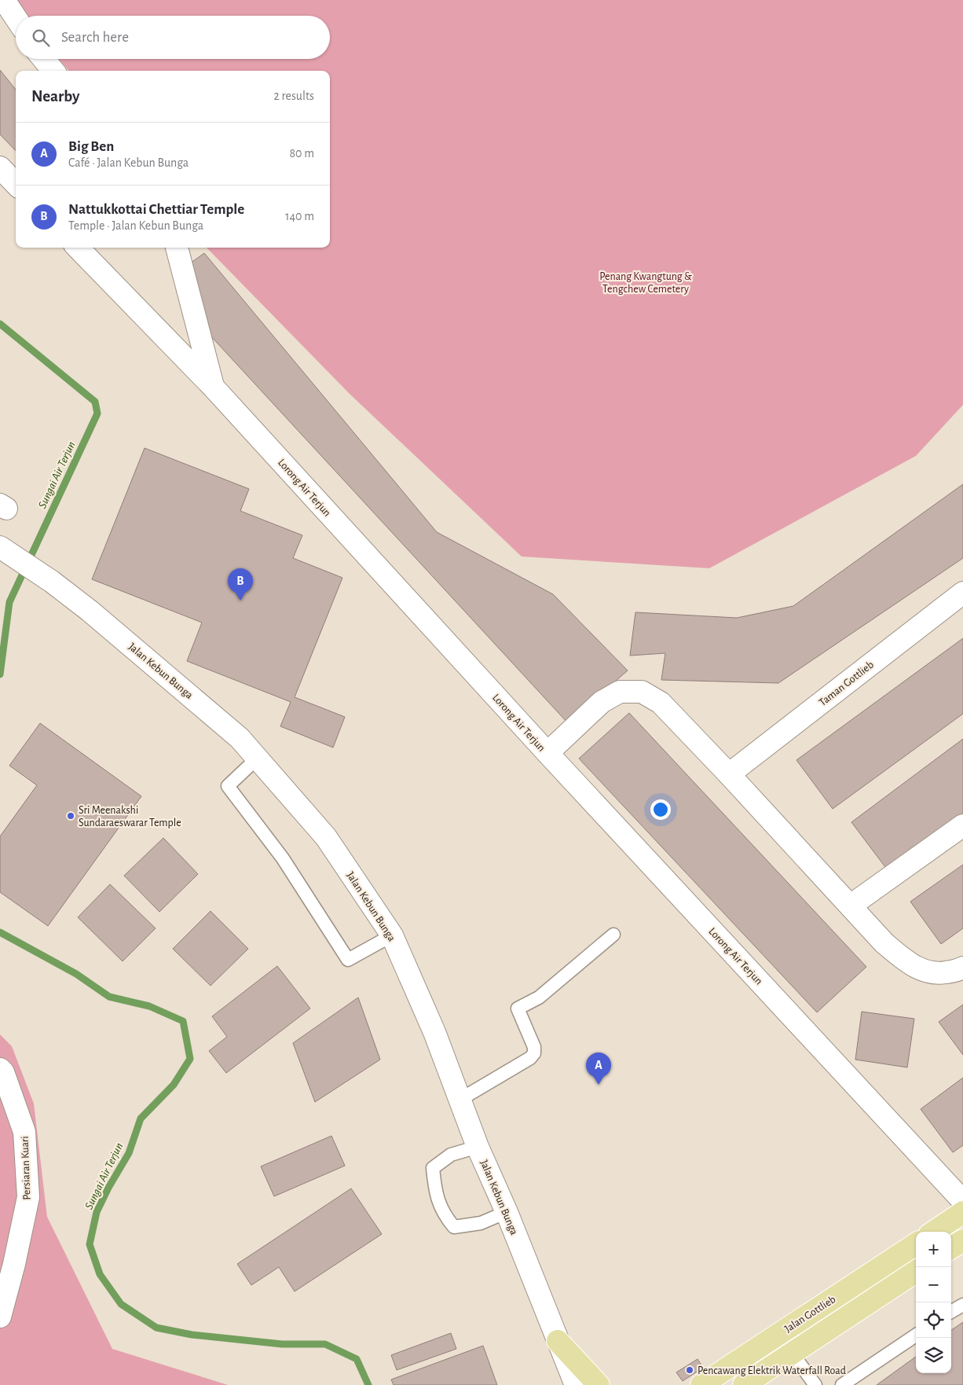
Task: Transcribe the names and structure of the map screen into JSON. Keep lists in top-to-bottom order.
{
  "streets": {
    "main road": ["Jalan Gottlieb"],
    "street": [
      "Lorong Air Terjun",
      "Jalan Kebun Bunga",
      "Taman Gottlieb",
      "Persiaran Kuari"
    ]
  },
  "water": ["Sungai Air Terjun"],
  "parks": ["Penang Kwangtung & Tengchew Cemetery"],
  "places": ["Sri Meenakshi Sundaraeswarar Temple", "Pencawang Elektrik Waterfall Road"],
  "page": {
    "search": "Search here",
    "heading": ["Nearby", "2 results"],
    "list": [
      {
        "mark": "A",
        "name": "Big Ben",
        "note": "Café · Jalan Kebun Bunga",
        "value": "80 m"
      },
      {
        "mark": "B",
        "name": "Nattukkottai Chettiar Temple",
        "note": "Temple · Jalan Kebun Bunga",
        "value": "140 m"
      }
    ],
    "pins": ["B", "A"],
    "map_buttons": ["+", "−"]
  }
}
